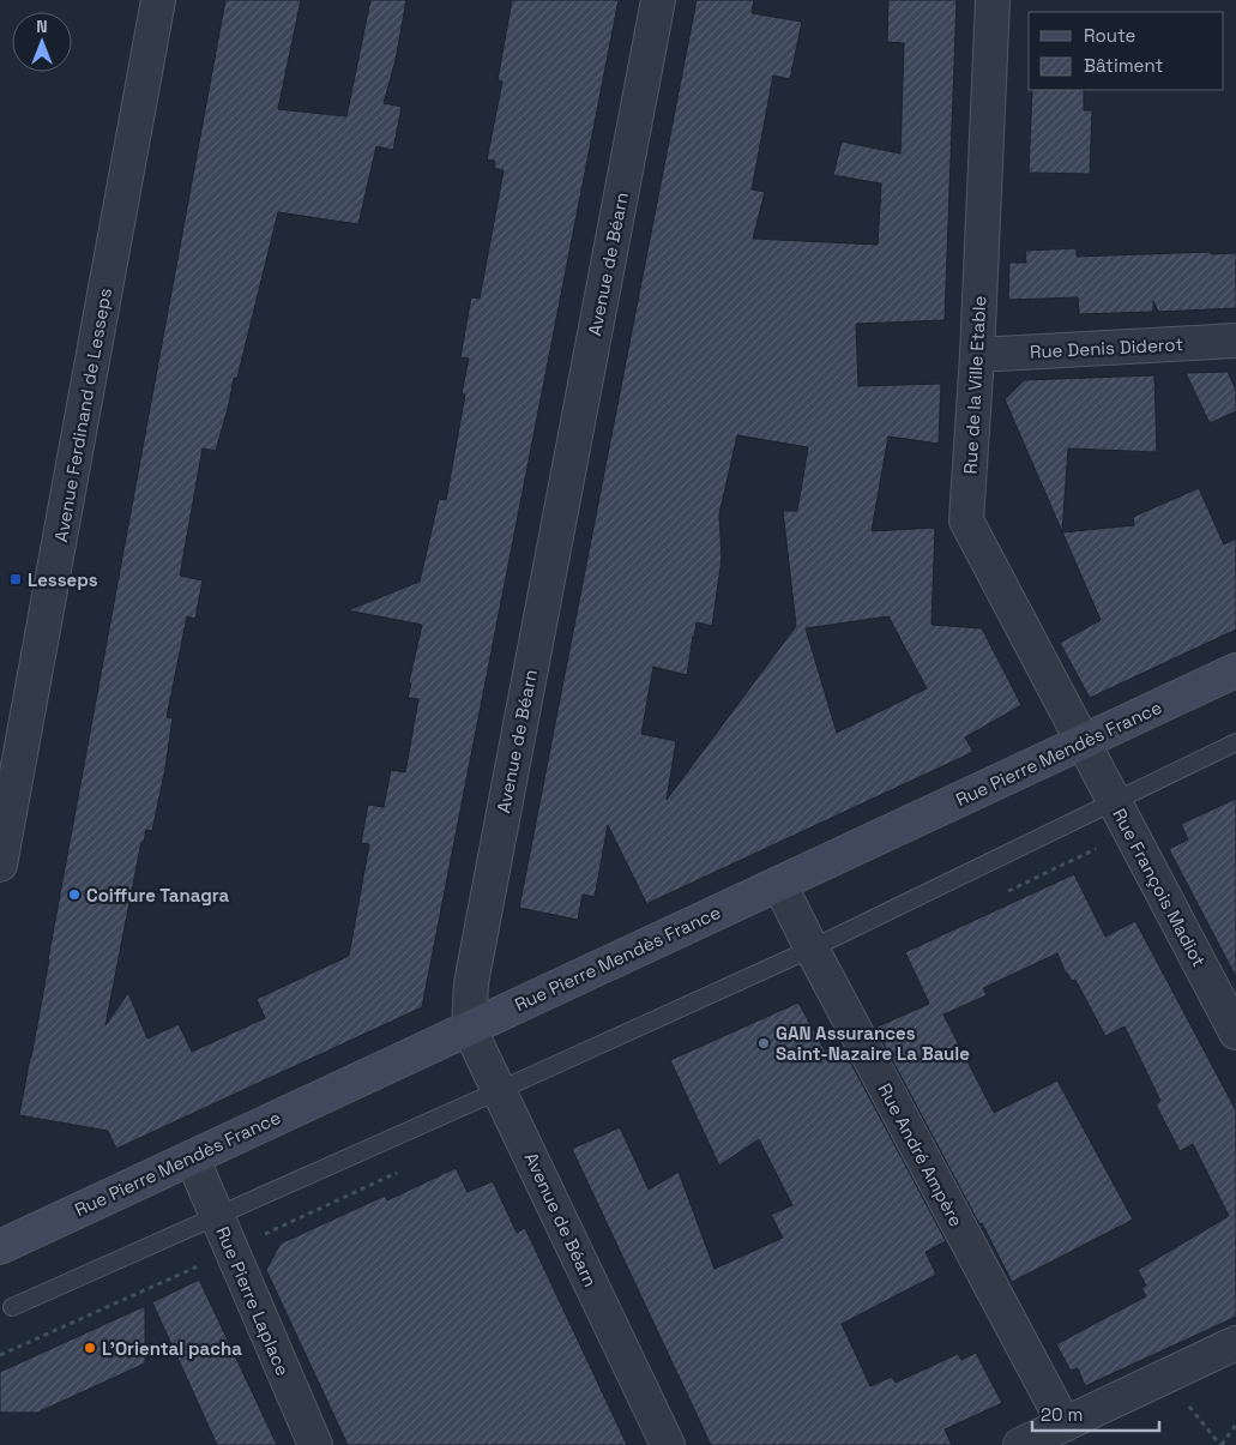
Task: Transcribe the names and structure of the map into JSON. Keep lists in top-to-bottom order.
{
  "streets": {
    "main road": ["Rue Pierre Mendès France"],
    "street": [
      "Avenue de Béarn",
      "Rue Denis Diderot",
      "Rue de la Ville Etable",
      "Avenue Ferdinand de Lesseps",
      "Rue François Madiot",
      "Rue André Ampère",
      "Rue Pierre Laplace"
    ]
  },
  "crossings": [
    ["Avenue de Béarn", "Rue Pierre Mendès France"],
    ["Rue Denis Diderot", "Rue de la Ville Etable"],
    ["Rue de la Ville Etable", "Rue Pierre Mendès France"],
    ["Rue de la Ville Etable", "Rue François Madiot"],
    ["Rue Pierre Mendès France", "Rue François Madiot"],
    ["Rue Pierre Mendès France", "Rue André Ampère"],
    ["Rue Pierre Mendès France", "Rue Pierre Laplace"]
  ],
  "places": {
    "transit": ["Lesseps"],
    "other": ["Coiffure Tanagra", "GAN Assurances Saint-Nazaire La Baule", "L'Oriental pacha"]
  },
  "legend": ["Route", "Bâtiment"],
  "scale_bar": "20 m",
  "north": "top"
}
